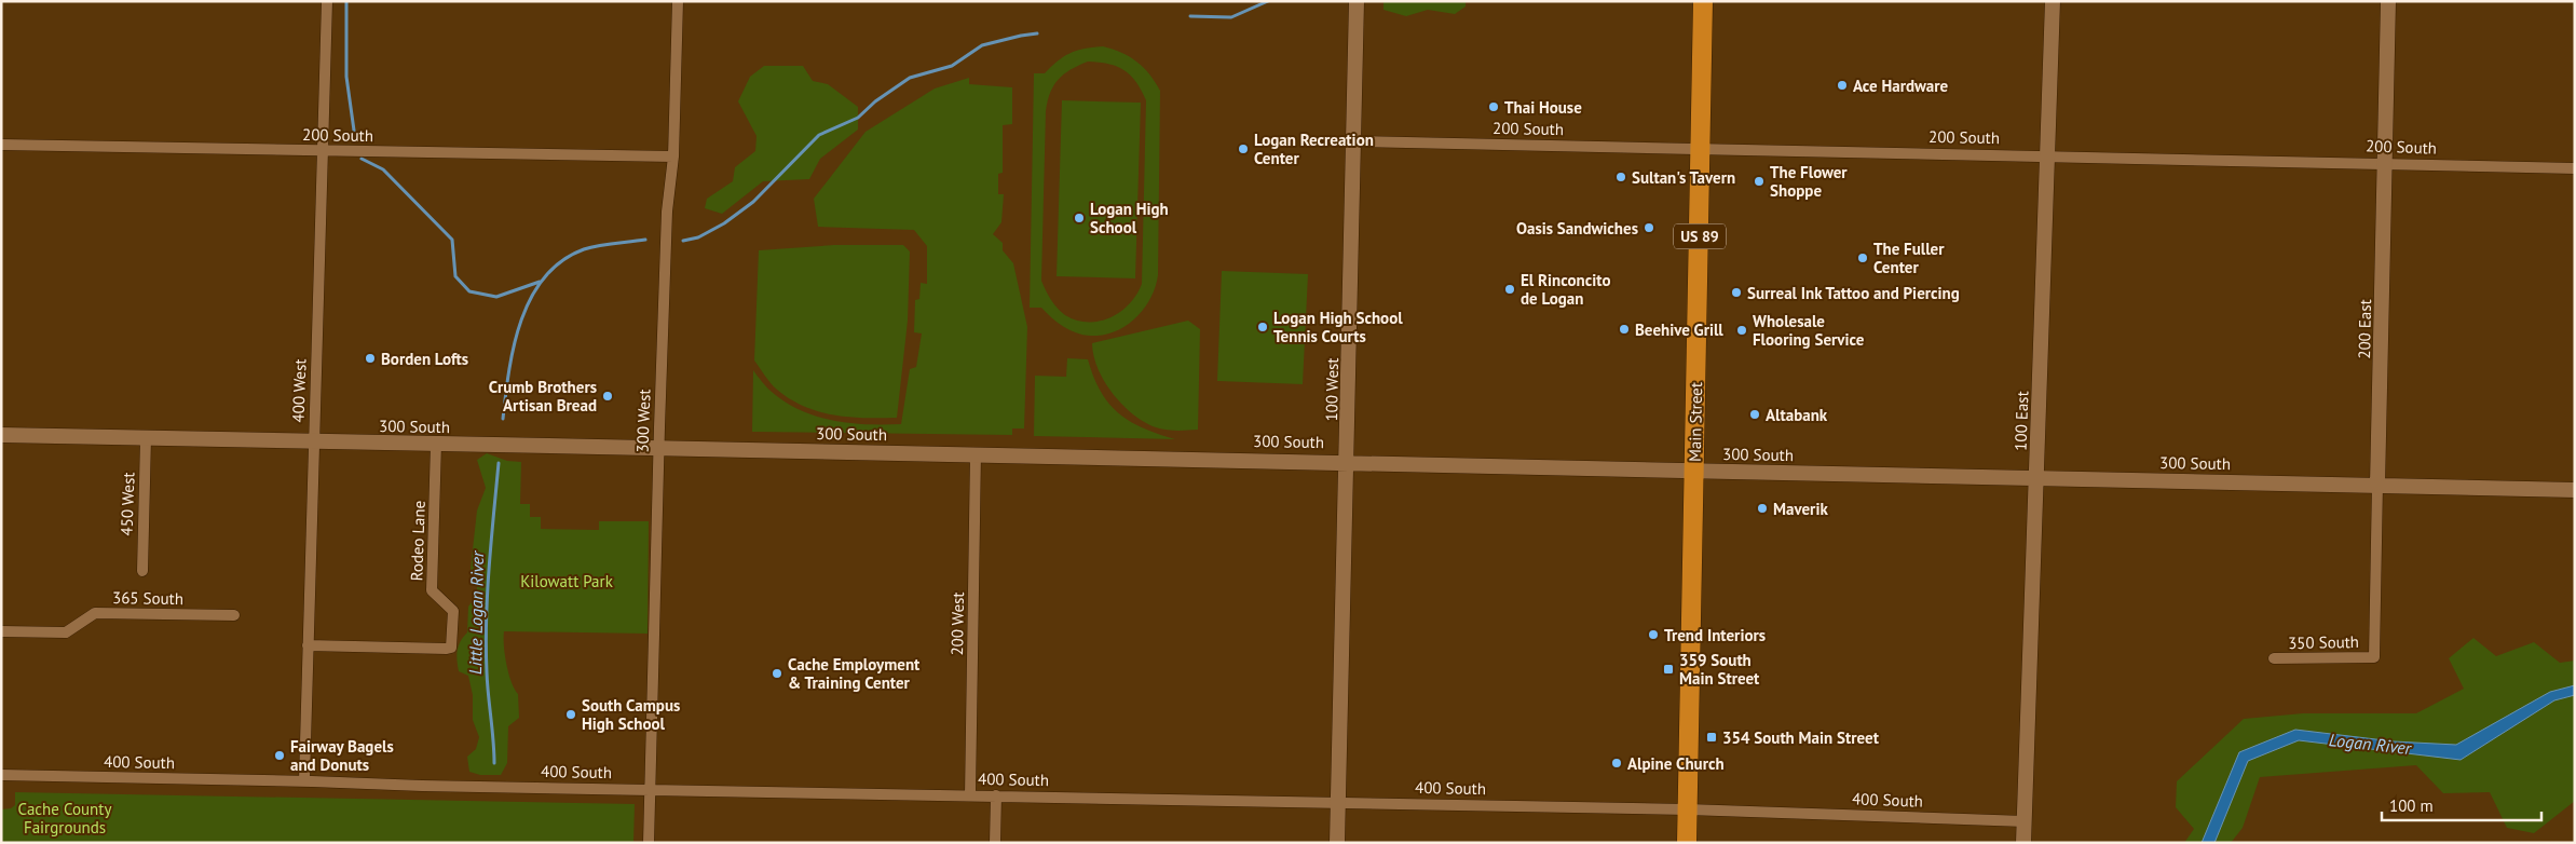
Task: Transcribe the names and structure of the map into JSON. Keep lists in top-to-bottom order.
{
  "streets": {
    "highway": ["US 89", "Main Street"],
    "street": [
      "200 South",
      "200 East",
      "100 West",
      "400 West",
      "300 West",
      "100 East",
      "300 South",
      "450 West",
      "Rodeo Lane",
      "365 South",
      "200 West",
      "350 South",
      "400 South"
    ]
  },
  "crossings": [
    ["200 South", "200 East"],
    ["200 South", "100 West"],
    ["200 South", "400 West"],
    ["200 South", "300 West"],
    ["200 South", "100 East"],
    ["200 South", "Main Street"],
    ["200 East", "300 South"],
    ["200 East", "350 South"],
    ["100 West", "300 South"],
    ["100 West", "400 South"],
    ["400 West", "300 South"],
    ["400 West", "Rodeo Lane"],
    ["400 West", "400 South"],
    ["300 West", "300 South"],
    ["300 West", "400 South"],
    ["100 East", "300 South"],
    ["100 East", "400 South"],
    ["Main Street", "300 South"],
    ["Main Street", "400 South"],
    ["300 South", "450 West"],
    ["300 South", "Rodeo Lane"],
    ["300 South", "200 West"],
    ["200 West", "400 South"]
  ],
  "water": ["Little Logan River", "Logan River"],
  "parks": ["Kilowatt Park", "Cache County Fairgrounds"],
  "places": {
    "other": [
      "Ace Hardware",
      "Thai House",
      "Logan Recreation Center",
      "Sultan's Tavern",
      "The Flower Shoppe",
      "Logan High School",
      "Oasis Sandwiches",
      "The Fuller Center",
      "El Rinconcito de Logan",
      "Surreal Ink Tattoo and Piercing",
      "Logan High School Tennis Courts",
      "Beehive Grill",
      "Wholesale Flooring Service",
      "Borden Lofts",
      "Crumb Brothers Artisan Bread",
      "Altabank",
      "Maverik",
      "Trend Interiors",
      "Cache Employment & Training Center",
      "South Campus High School",
      "Fairway Bagels and Donuts",
      "Alpine Church"
    ],
    "transit": ["359 South Main Street", "354 South Main Street"]
  },
  "scale_bar": "100 m"
}
